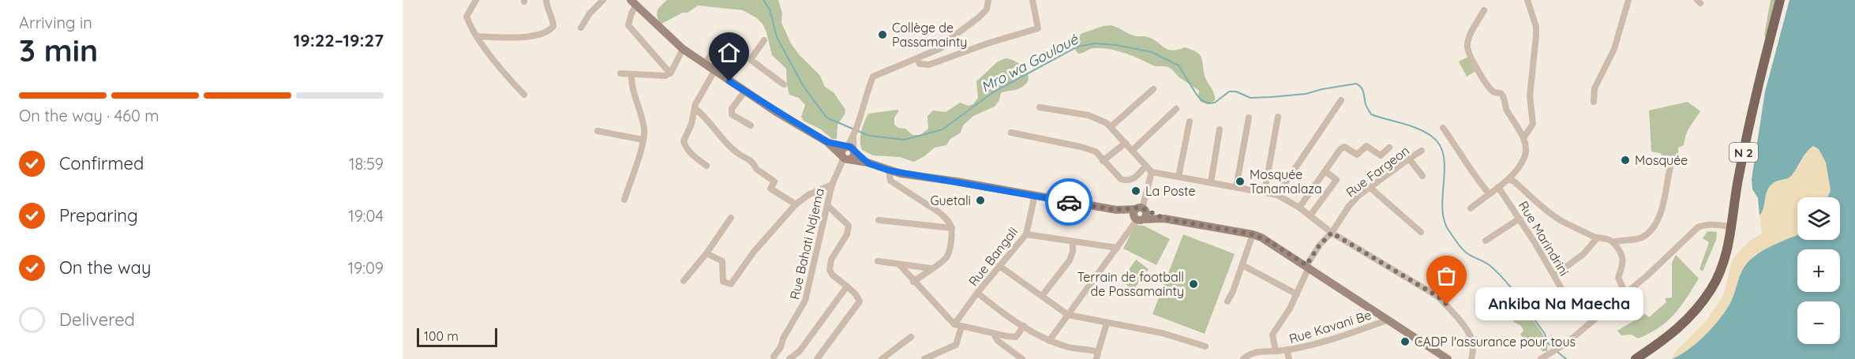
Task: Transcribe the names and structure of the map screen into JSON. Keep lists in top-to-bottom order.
{
  "streets": {
    "main road": ["N 2"],
    "street": [
      "Rue Fargeon",
      "Rue Marindrini",
      "Rue Bahati Ndjema",
      "Rue Bangali",
      "Rue Kavani Be"
    ]
  },
  "water": ["Mro wa Gouloué"],
  "places": [
    "Collège de Passamainty",
    "Mosquée",
    "Mosquée Tanamalaza",
    "La Poste",
    "Guetali",
    "Terrain de football de Passamainty",
    "Ankiba Na Maecha",
    "CADP l'assurance pour tous"
  ],
  "scale_bar": "100 m",
  "page": {
    "heading": ["3 min", "Arriving in", "19:22–19:27"],
    "bar": "On the way · 460 m",
    "list": [
      ["Confirmed", "18:59"],
      ["Preparing", "19:04"],
      ["On the way", "19:09"],
      "Delivered"
    ],
    "map_buttons": ["+", "−"],
    "bubble": "Ankiba Na Maecha",
    "scale": "100 m"
  }
}
